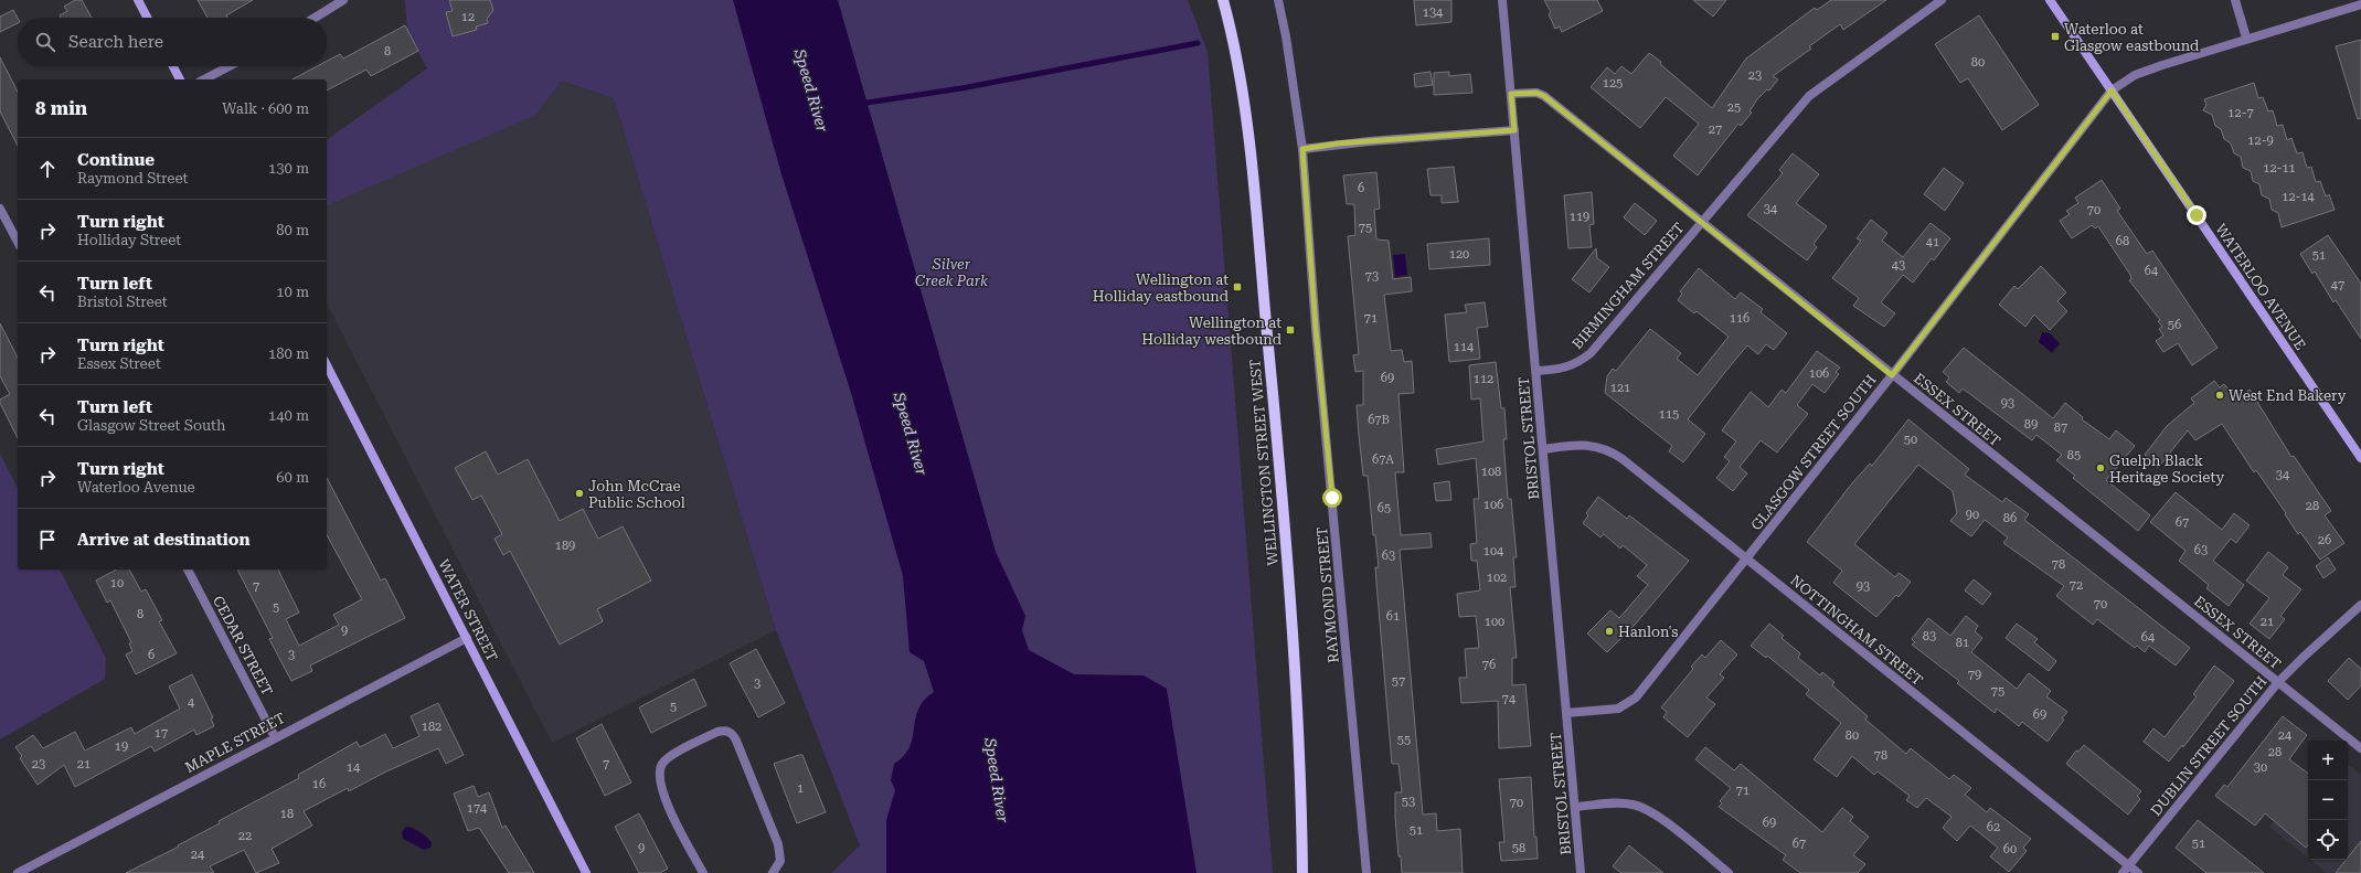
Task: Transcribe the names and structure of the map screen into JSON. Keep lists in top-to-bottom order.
{
  "streets": {
    "main road": ["WELLINGTON STREET WEST"],
    "street": [
      "BIRMINGHAM STREET",
      "WATERLOO AVENUE",
      "ESSEX STREET",
      "BRISTOL STREET",
      "GLASGOW STREET SOUTH",
      "RAYMOND STREET",
      "WATER STREET",
      "NOTTINGHAM STREET",
      "CEDAR STREET",
      "MAPLE STREET",
      "DUBLIN STREET SOUTH"
    ]
  },
  "crossings": [
    ["BIRMINGHAM STREET", "ESSEX STREET"],
    ["BIRMINGHAM STREET", "BRISTOL STREET"],
    ["WATERLOO AVENUE", "GLASGOW STREET SOUTH"],
    ["ESSEX STREET", "BRISTOL STREET"],
    ["ESSEX STREET", "GLASGOW STREET SOUTH"],
    ["ESSEX STREET", "DUBLIN STREET SOUTH"],
    ["BRISTOL STREET", "GLASGOW STREET SOUTH"],
    ["BRISTOL STREET", "NOTTINGHAM STREET"],
    ["GLASGOW STREET SOUTH", "NOTTINGHAM STREET"],
    ["WATER STREET", "MAPLE STREET"],
    ["NOTTINGHAM STREET", "DUBLIN STREET SOUTH"],
    ["CEDAR STREET", "MAPLE STREET"]
  ],
  "water": ["Speed River"],
  "parks": ["Silver Creek Park"],
  "places": {
    "transit": ["Waterloo at Glasgow eastbound", "Wellington at Holliday eastbound", "Wellington at Holliday westbound"],
    "other": [
      "West End Bakery",
      "Guelph Black Heritage Society",
      "John McCrae Public School",
      "Hanlon's"
    ]
  },
  "house_numbers": [
    "134",
    "12",
    "8",
    "80",
    "23",
    "125",
    "25",
    "12-7",
    "27",
    "12-9",
    "12-11",
    "6",
    "12-14",
    "34",
    "70",
    "119",
    "75",
    "68",
    "41",
    "120",
    "51",
    "43",
    "64",
    "73",
    "47",
    "71",
    "116",
    "56",
    "114",
    "106",
    "69",
    "112",
    "121",
    "93",
    "115",
    "67B",
    "89",
    "87",
    "50",
    "85",
    "67A",
    "108",
    "34",
    "106",
    "28",
    "65",
    "90",
    "86",
    "67",
    "26",
    "189",
    "63",
    "104",
    "63",
    "78",
    "102",
    "10",
    "72",
    "7",
    "93",
    "70",
    "5",
    "8",
    "61",
    "100",
    "21",
    "9",
    "83",
    "64",
    "81",
    "6",
    "3",
    "76",
    "79",
    "57",
    "3",
    "75",
    "74",
    "4",
    "5",
    "69",
    "182",
    "17",
    "80",
    "24",
    "55",
    "19",
    "28",
    "78",
    "23",
    "21",
    "7",
    "14",
    "30",
    "16",
    "1",
    "71",
    "53",
    "70",
    "174",
    "18",
    "69",
    "62",
    "51",
    "22",
    "67",
    "51",
    "9",
    "58",
    "60",
    "24"
  ],
  "page": {
    "search": "Search here",
    "heading": ["8 min", "Walk · 600 m"],
    "list": [
      ["Continue", "Raymond Street", "130 m"],
      ["Turn right", "Holliday Street", "80 m"],
      ["Turn left", "Bristol Street", "10 m"],
      ["Turn right", "Essex Street", "180 m"],
      ["Turn left", "Glasgow Street South", "140 m"],
      ["Turn right", "Waterloo Avenue", "60 m"],
      "Arrive at destination"
    ],
    "map_buttons": ["+", "−"]
  }
}
